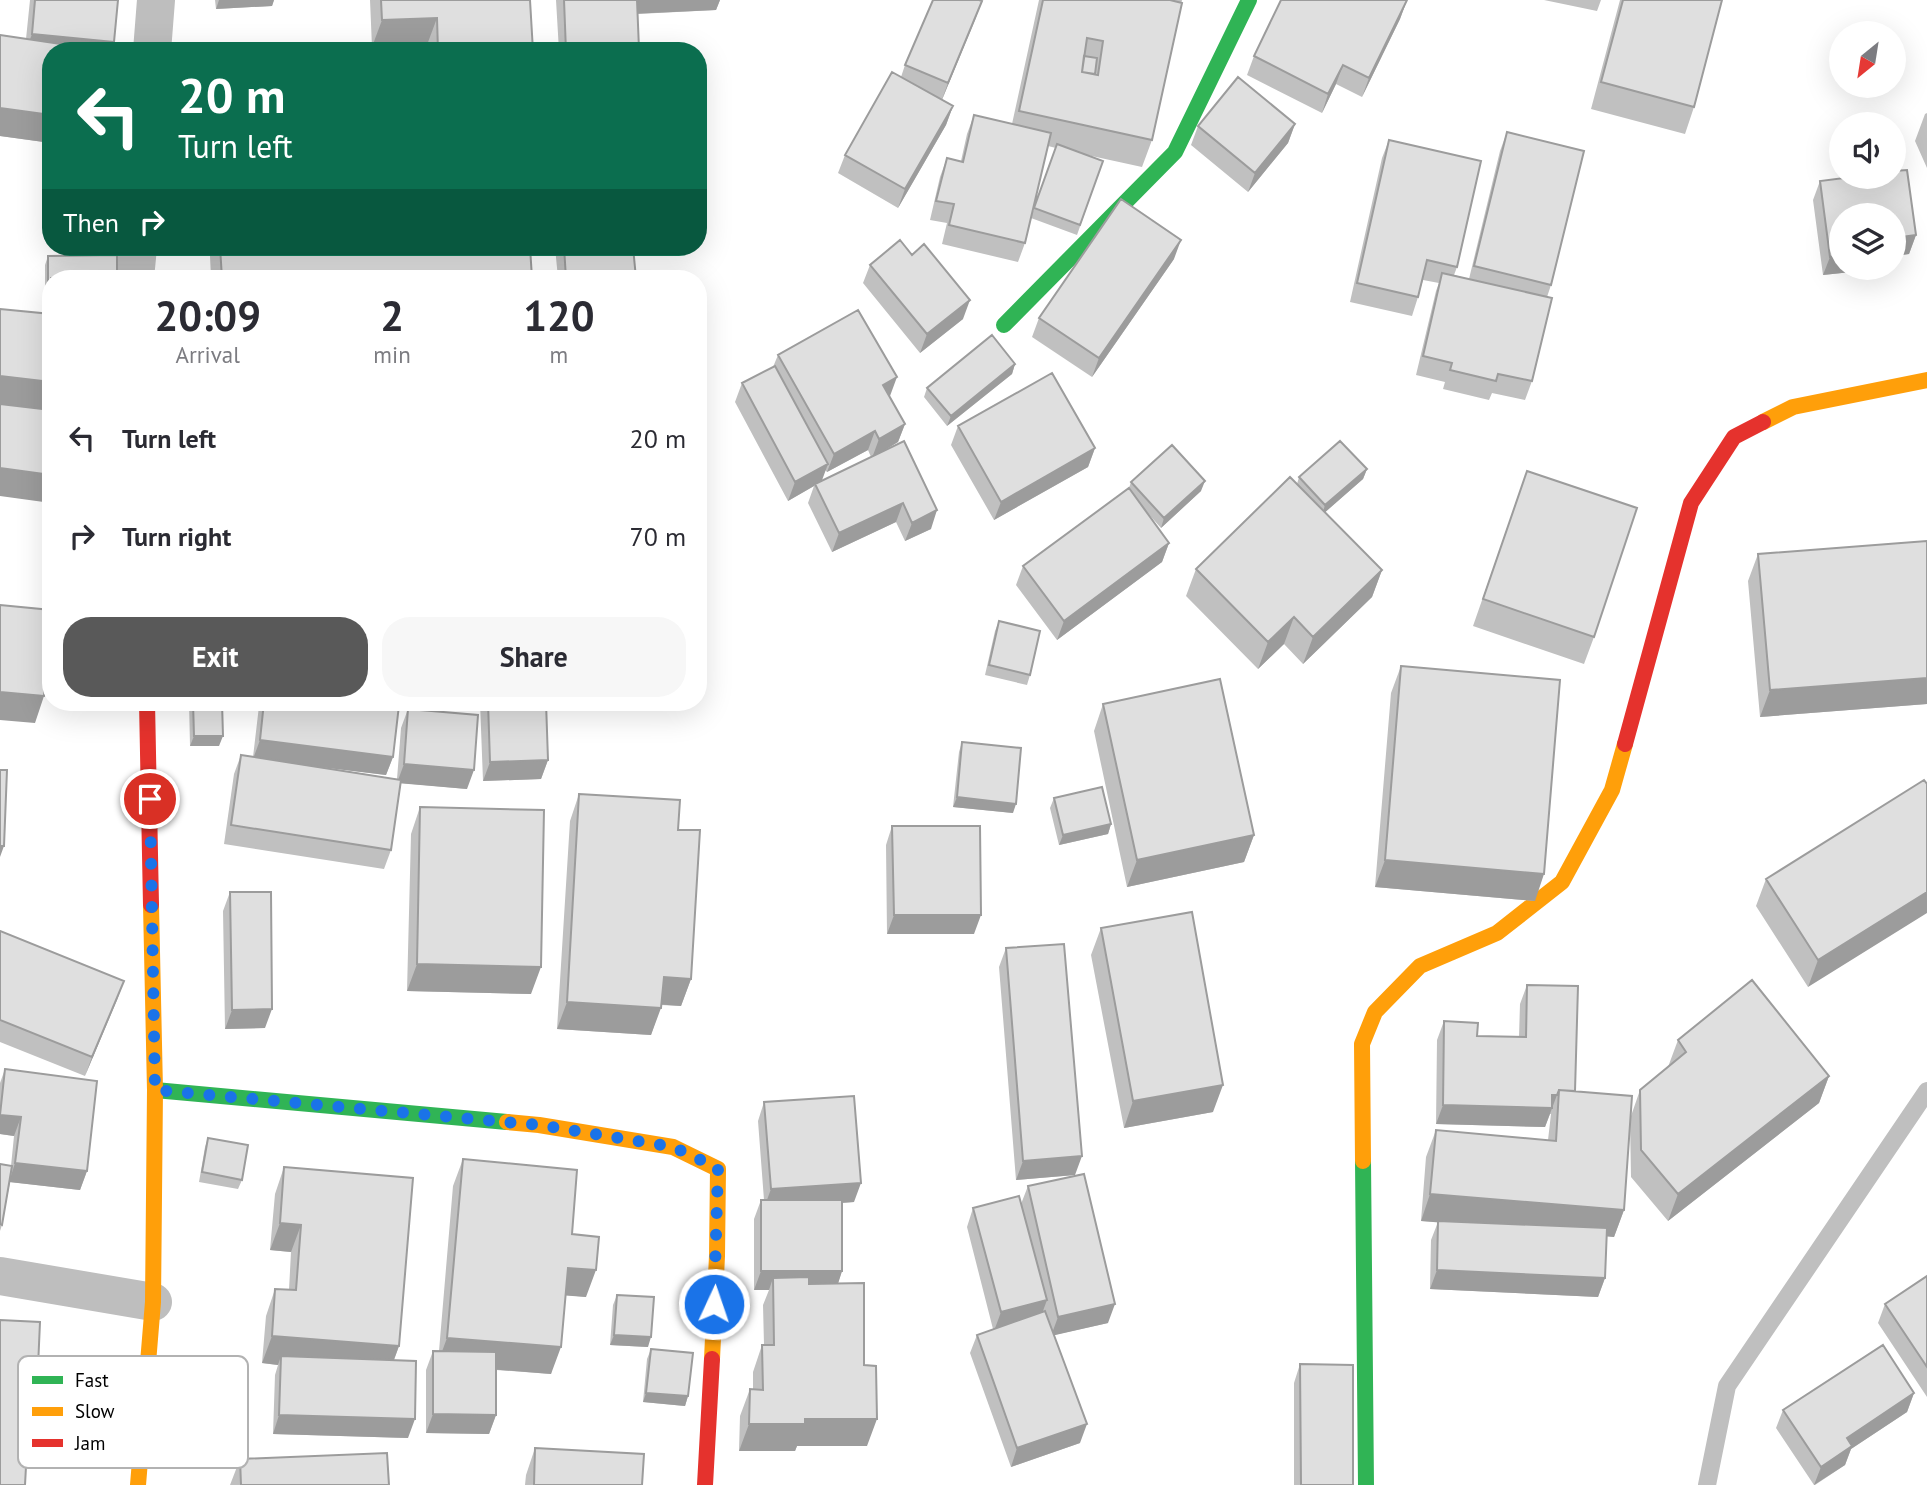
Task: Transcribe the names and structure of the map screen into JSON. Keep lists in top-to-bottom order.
{
  "legend": ["Fast", "Slow", "Jam"],
  "north": "bottom left",
  "page": {
    "turn": ["20 m", "Turn left"],
    "then": "Then",
    "eta": [
      "20:09",
      "Arrival",
      "2",
      "min",
      "120",
      "m"
    ],
    "list": [
      {
        "name": "Turn left",
        "value": "20 m"
      },
      {
        "name": "Turn right",
        "value": "70 m"
      }
    ],
    "buttons": ["Exit", "Share"]
  }
}
